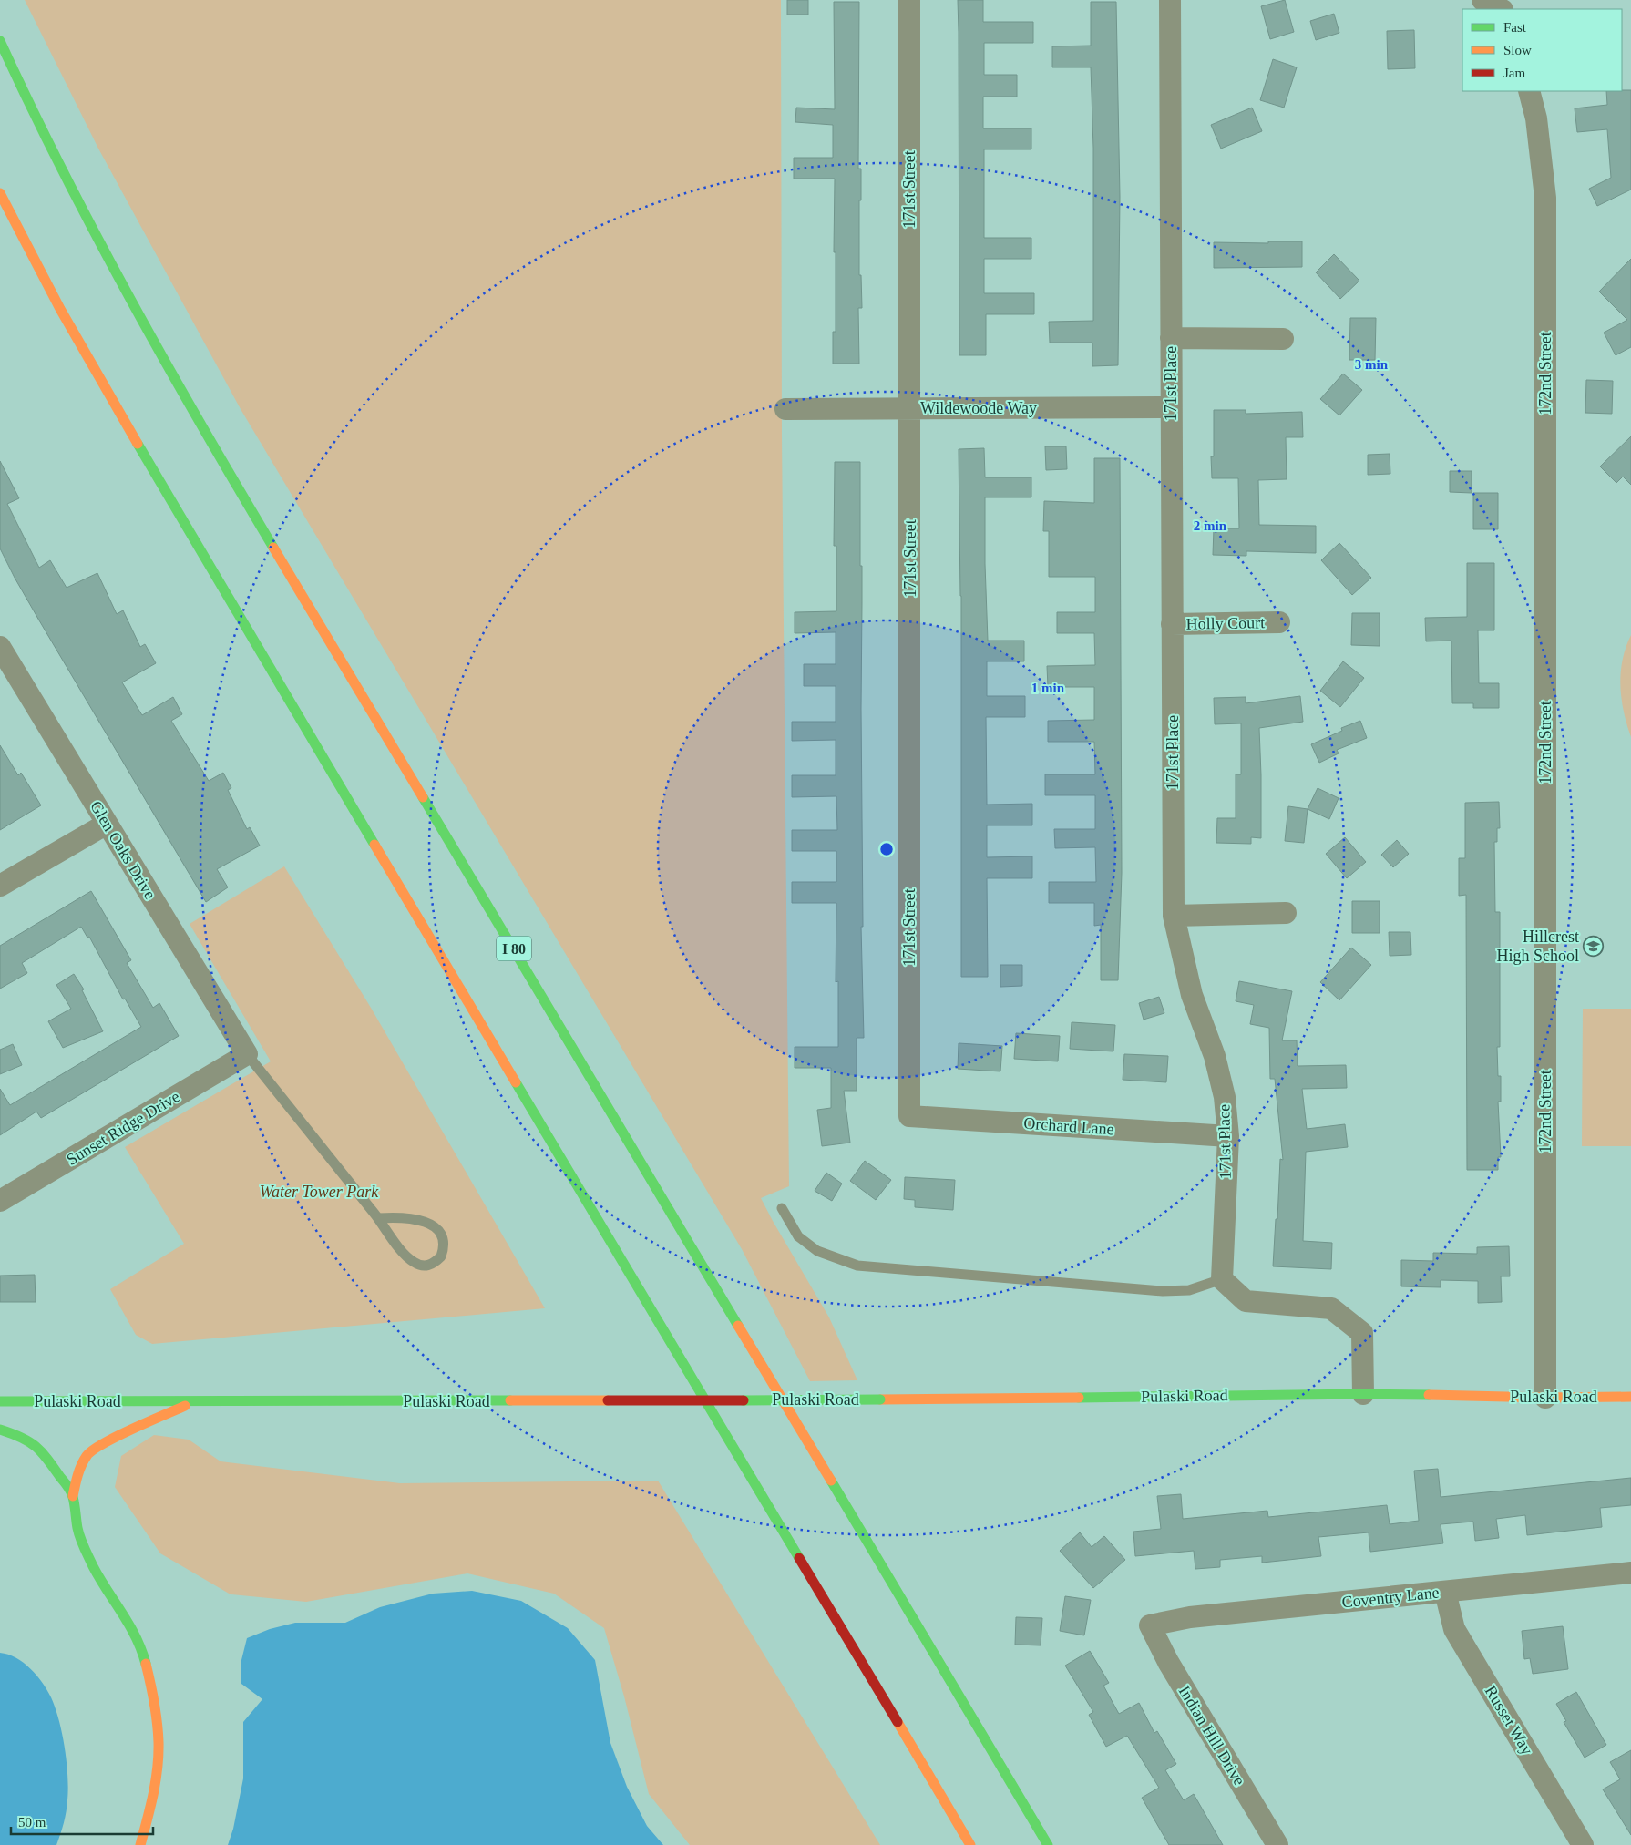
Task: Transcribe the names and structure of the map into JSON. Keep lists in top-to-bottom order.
{
  "streets": {
    "main road": ["I 80", "Pulaski Road"],
    "street": [
      "171st Street",
      "172nd Street",
      "171st Place",
      "Wildewoode Way",
      "Holly Court",
      "Glen Oaks Drive",
      "Orchard Lane",
      "Sunset Ridge Drive",
      "Coventry Lane",
      "Russet Way",
      "Indian Hill Drive"
    ]
  },
  "crossings": [
    ["171st Street", "Wildewoode Way"],
    ["171st Street", "Orchard Lane"],
    ["172nd Street", "Pulaski Road"],
    ["171st Place", "Wildewoode Way"],
    ["171st Place", "Holly Court"],
    ["171st Place", "Orchard Lane"],
    ["Glen Oaks Drive", "Sunset Ridge Drive"],
    ["Coventry Lane", "Russet Way"],
    ["Coventry Lane", "Indian Hill Drive"]
  ],
  "parks": ["Water Tower Park"],
  "places": {
    "school or university": ["Hillcrest High School"]
  },
  "legend": ["Fast", "Slow", "Jam"],
  "scale_bar": "50 m",
  "rings": ["3 min", "2 min", "1 min"]
}
